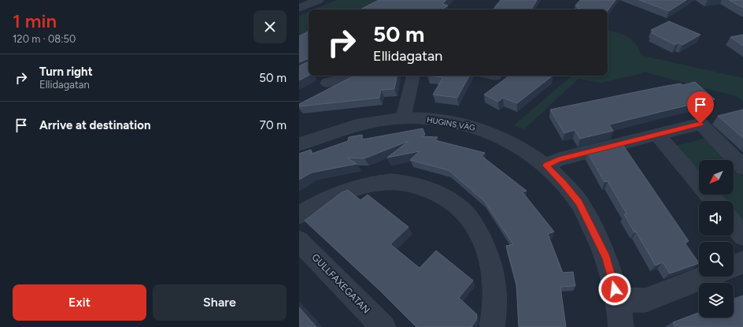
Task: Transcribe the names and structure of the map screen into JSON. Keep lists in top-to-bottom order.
{
  "streets": {
    "street": ["HUGINS VÄG", "GULLFAXEGATAN"]
  },
  "north": "bottom left",
  "page": {
    "heading": ["1 min", "120 m · 08:50"],
    "turn": ["50 m", "Ellidagatan"],
    "list": [
      {
        "name": "Turn right",
        "note": "Ellidagatan",
        "value": "50 m"
      },
      {
        "name": "Arrive at destination",
        "value": "70 m"
      }
    ],
    "buttons": ["Exit", "Share"]
  }
}
